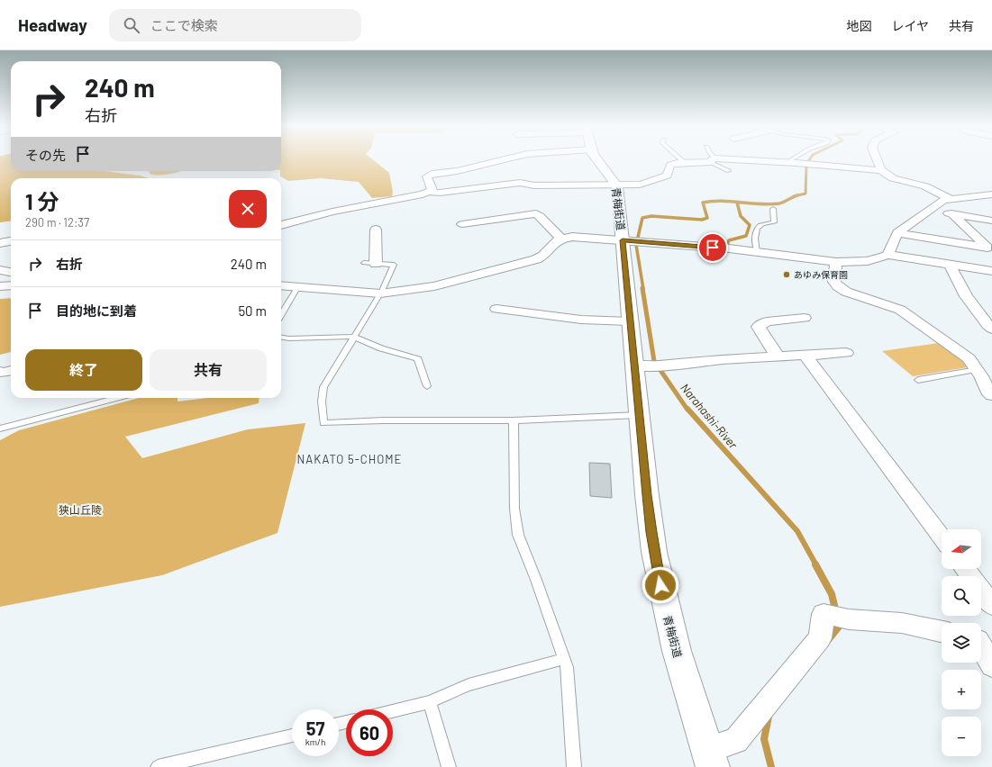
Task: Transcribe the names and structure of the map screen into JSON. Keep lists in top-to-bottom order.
{
  "streets": {
    "main road": ["青梅街道"]
  },
  "districts": ["NAKATO 5-CHOME"],
  "water": ["Narahashi-River"],
  "parks": ["狭山丘陵"],
  "places": ["あゆみ保育園"],
  "north": "left",
  "page": {
    "header": "Headway",
    "search": "ここで検索",
    "nav": ["地図", "レイヤ", "共有"],
    "turn": ["240 m", "右折"],
    "then": "その先",
    "heading": ["1 分", "290 m · 12:37"],
    "list": [
      {
        "name": "右折",
        "value": "240 m"
      },
      {
        "name": "目的地に到着",
        "value": "50 m"
      }
    ],
    "buttons": ["終了", "共有"],
    "map_buttons": ["+", "−"],
    "speed": "57 km/h",
    "limit": "60"
  }
}
